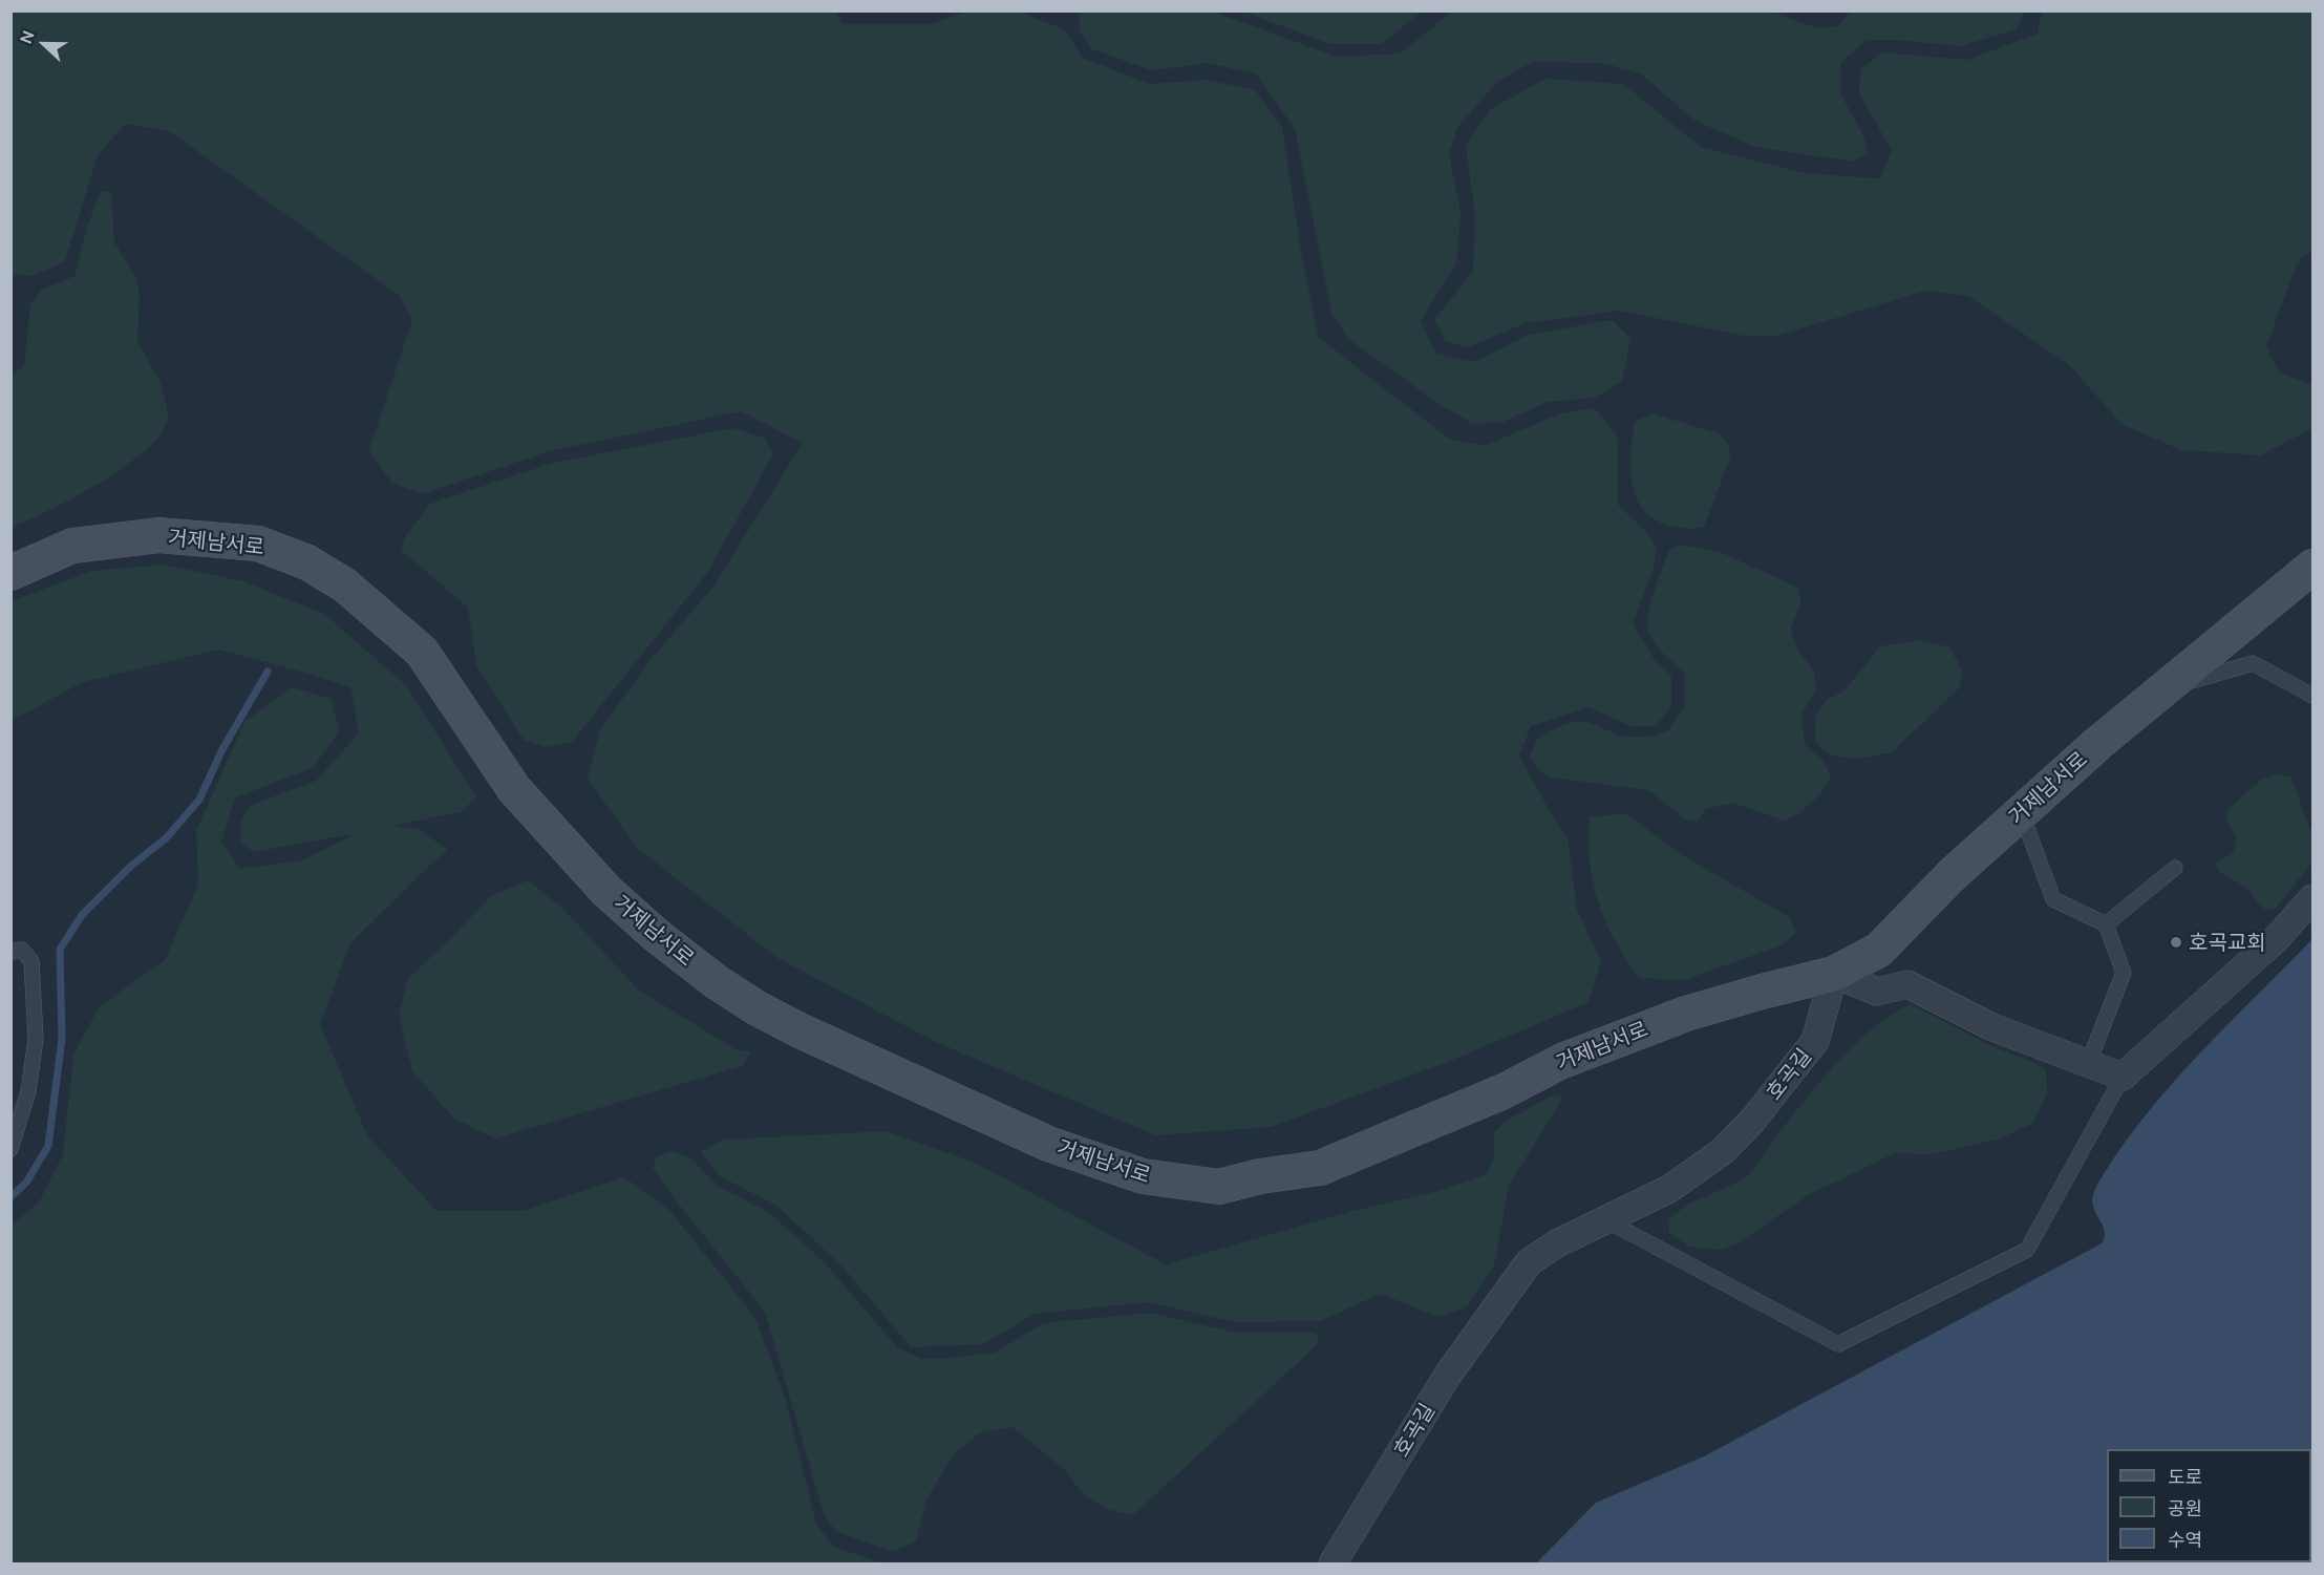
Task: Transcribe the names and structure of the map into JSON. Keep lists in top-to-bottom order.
{
  "streets": {
    "main road": ["거제남서로"],
    "street": ["호곡길"]
  },
  "crossings": [
    ["거제남서로", "호곡길"]
  ],
  "places": ["호곡교회"],
  "legend": ["도로", "공원", "수역"],
  "north": "left"
}
